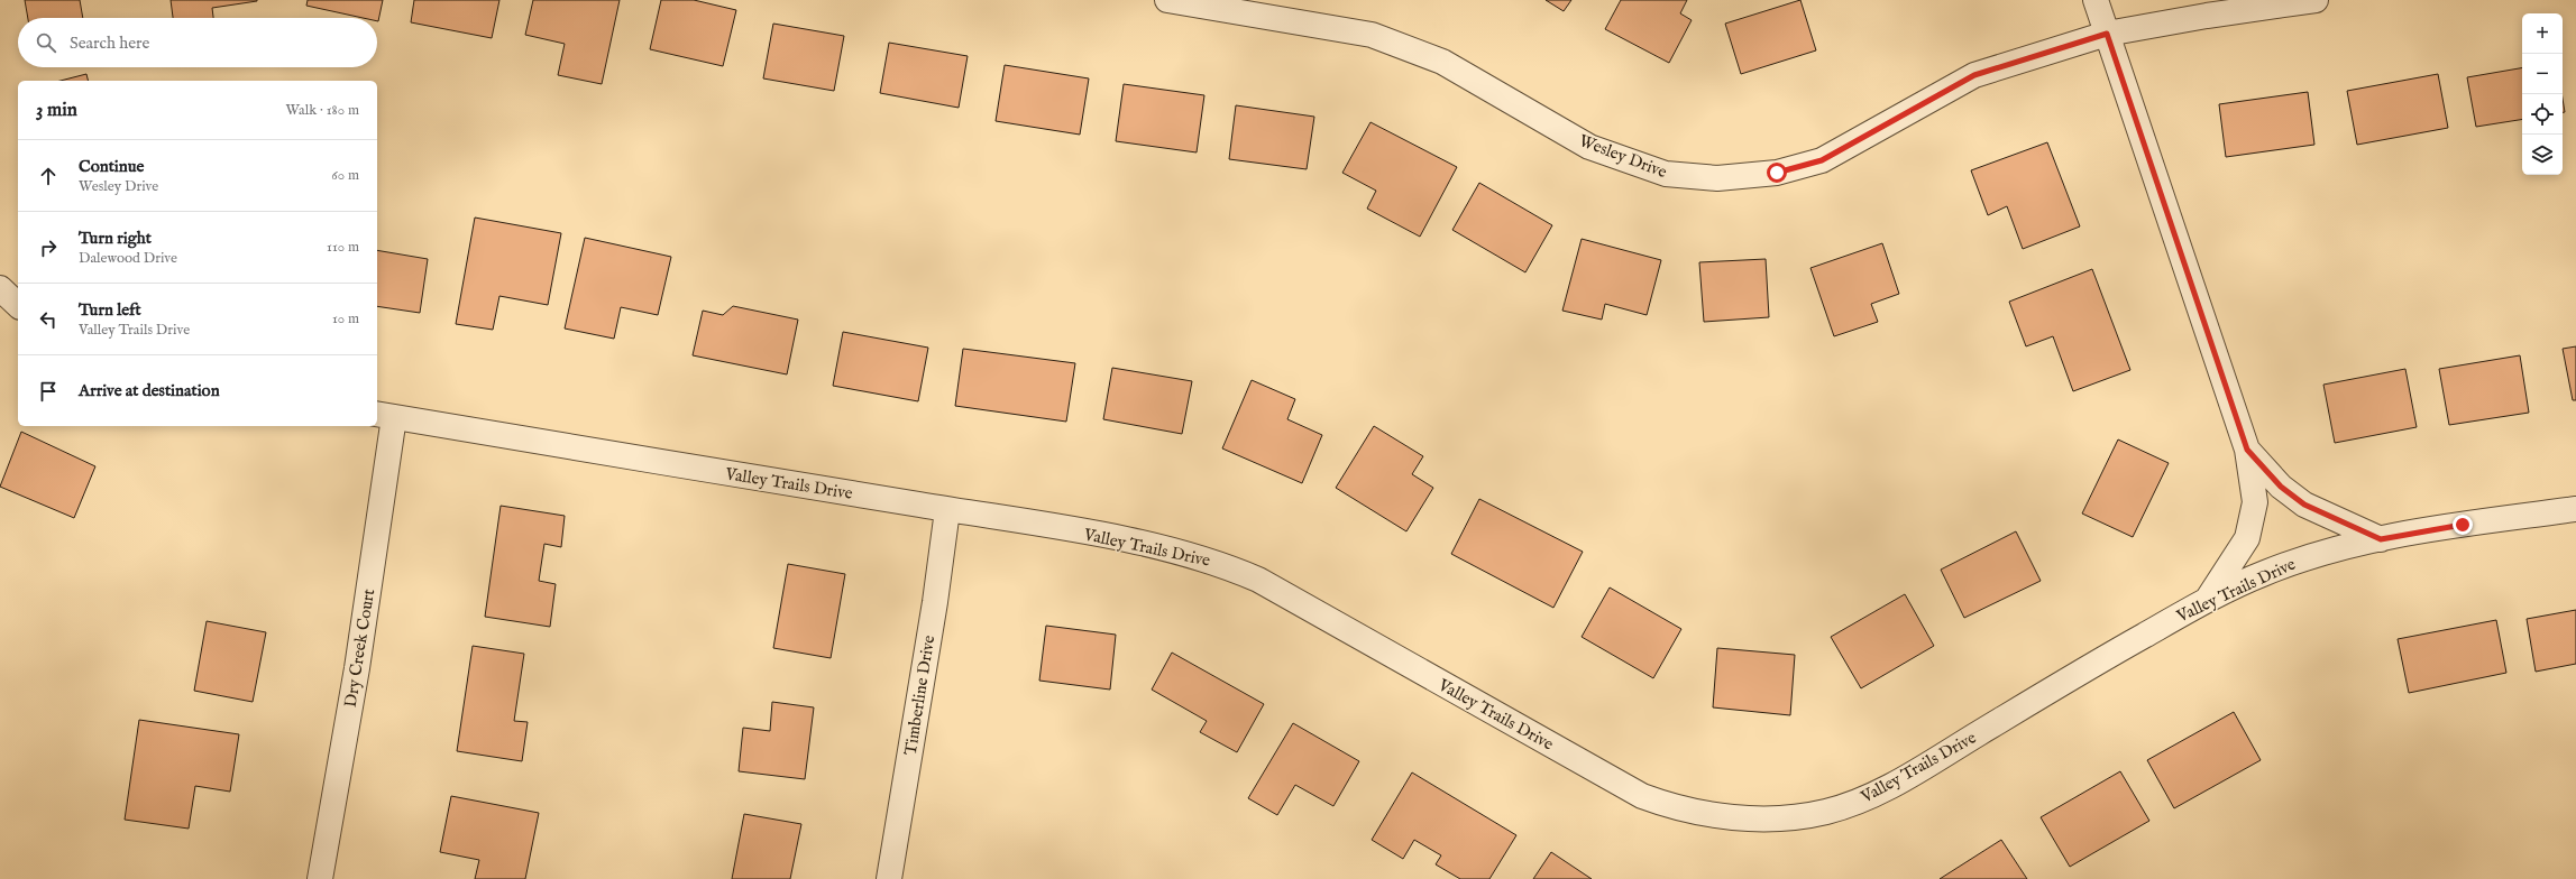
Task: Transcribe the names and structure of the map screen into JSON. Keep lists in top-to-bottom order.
{
  "streets": {
    "street": [
      "Wesley Drive",
      "Valley Trails Drive",
      "Dry Creek Court",
      "Timberline Drive"
    ]
  },
  "crossings": [
    ["Valley Trails Drive", "Dry Creek Court"],
    ["Valley Trails Drive", "Timberline Drive"]
  ],
  "page": {
    "map_buttons": ["+", "−"],
    "search": "Search here",
    "heading": ["3 min", "Walk · 180 m"],
    "list": [
      ["Continue", "Wesley Drive", "60 m"],
      ["Turn right", "Dalewood Drive", "110 m"],
      ["Turn left", "Valley Trails Drive", "10 m"],
      "Arrive at destination"
    ]
  }
}
